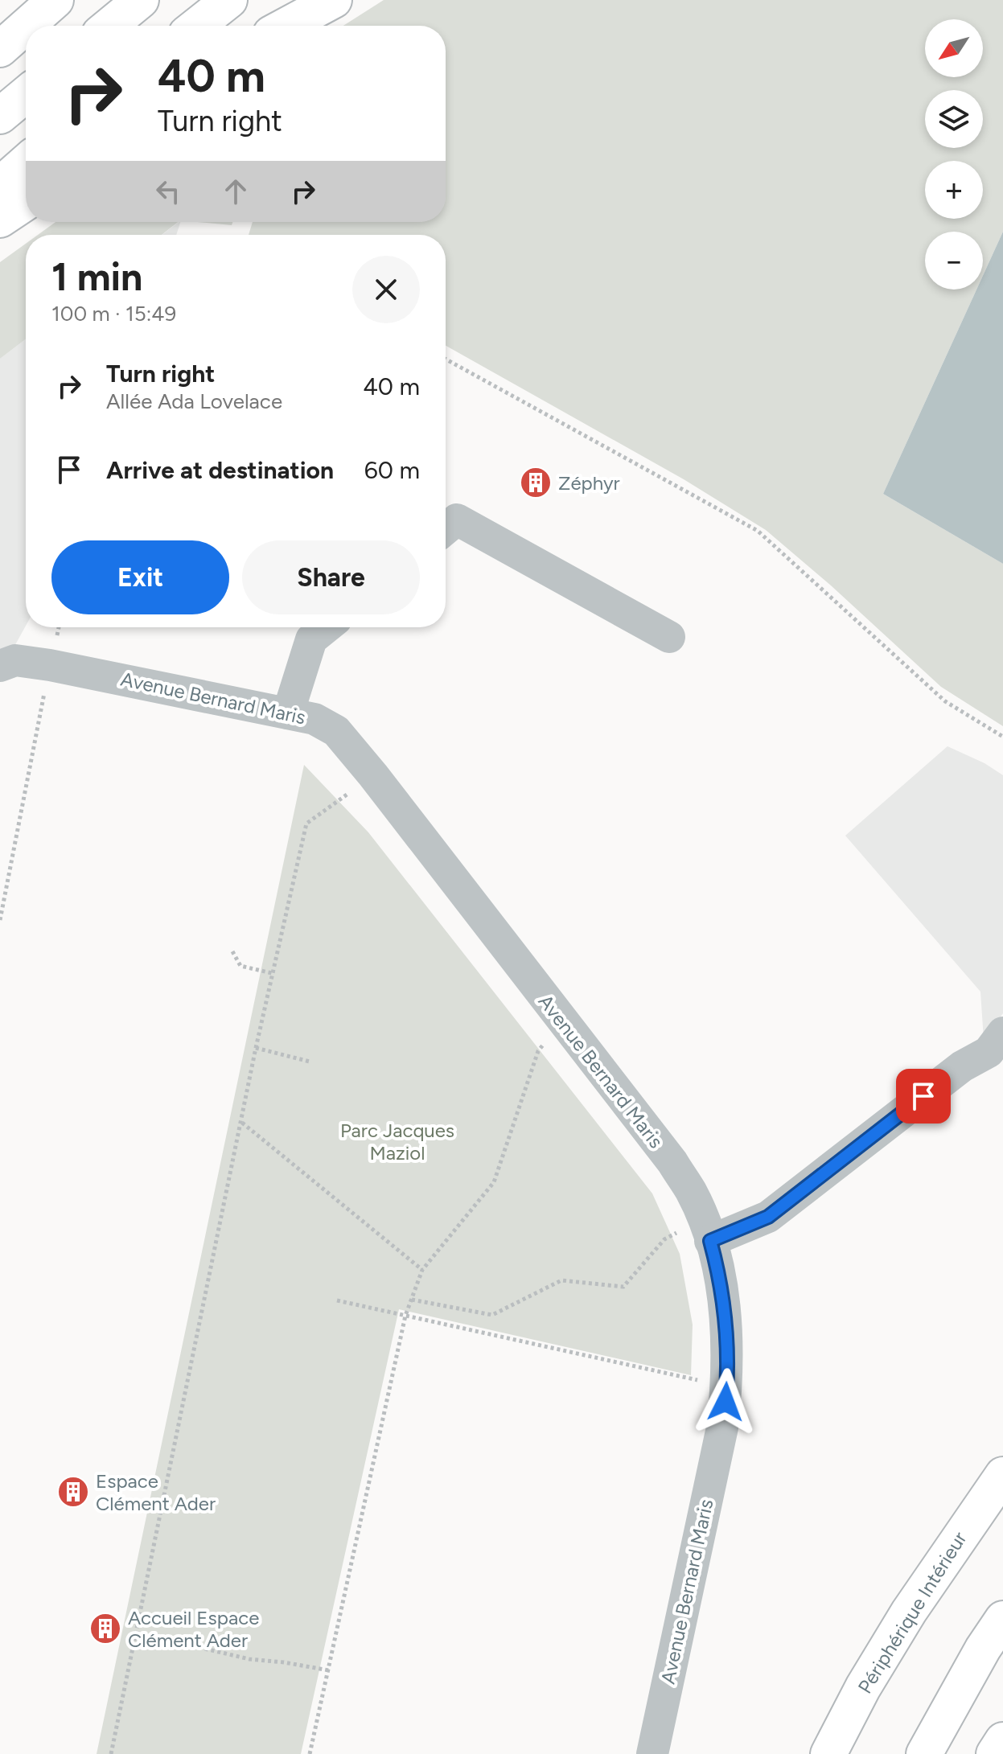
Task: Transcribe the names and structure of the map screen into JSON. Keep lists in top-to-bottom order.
{
  "streets": {
    "highway": ["Périphérique Intérieur"],
    "street": ["Avenue Bernard Maris"]
  },
  "parks": ["Parc Jacques Maziol"],
  "places": {
    "building": ["Zéphyr", "Espace Clément Ader", "Accueil Espace Clément Ader"]
  },
  "north": "bottom left",
  "page": {
    "map_buttons": ["+", "−"],
    "turn": ["40 m", "Turn right"],
    "heading": ["1 min", "100 m · 15:49"],
    "list": [
      {
        "name": "Turn right",
        "note": "Allée Ada Lovelace",
        "value": "40 m"
      },
      {
        "name": "Arrive at destination",
        "value": "60 m"
      }
    ],
    "buttons": ["Exit", "Share"]
  }
}
